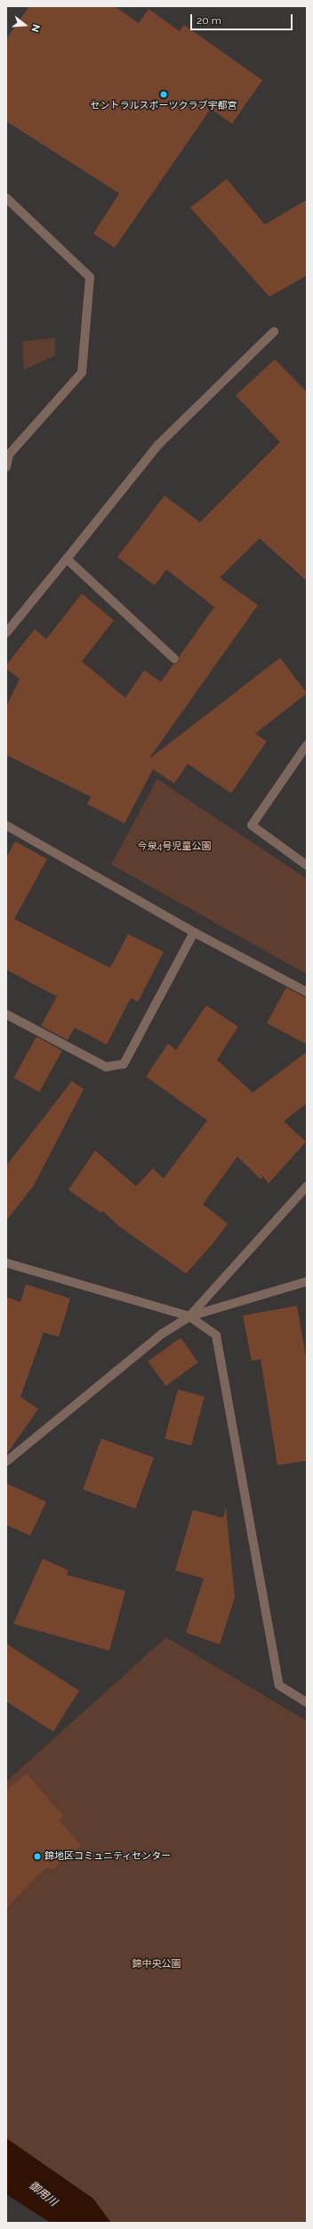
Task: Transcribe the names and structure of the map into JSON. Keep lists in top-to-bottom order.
{
  "water": ["御用川"],
  "parks": ["今泉4号児童公園", "錦中央公園"],
  "places": ["セントラルスポーツクラブ宇都宮", "錦地区コミュニティセンター"],
  "scale_bar": "20 m",
  "north": "right"
}
